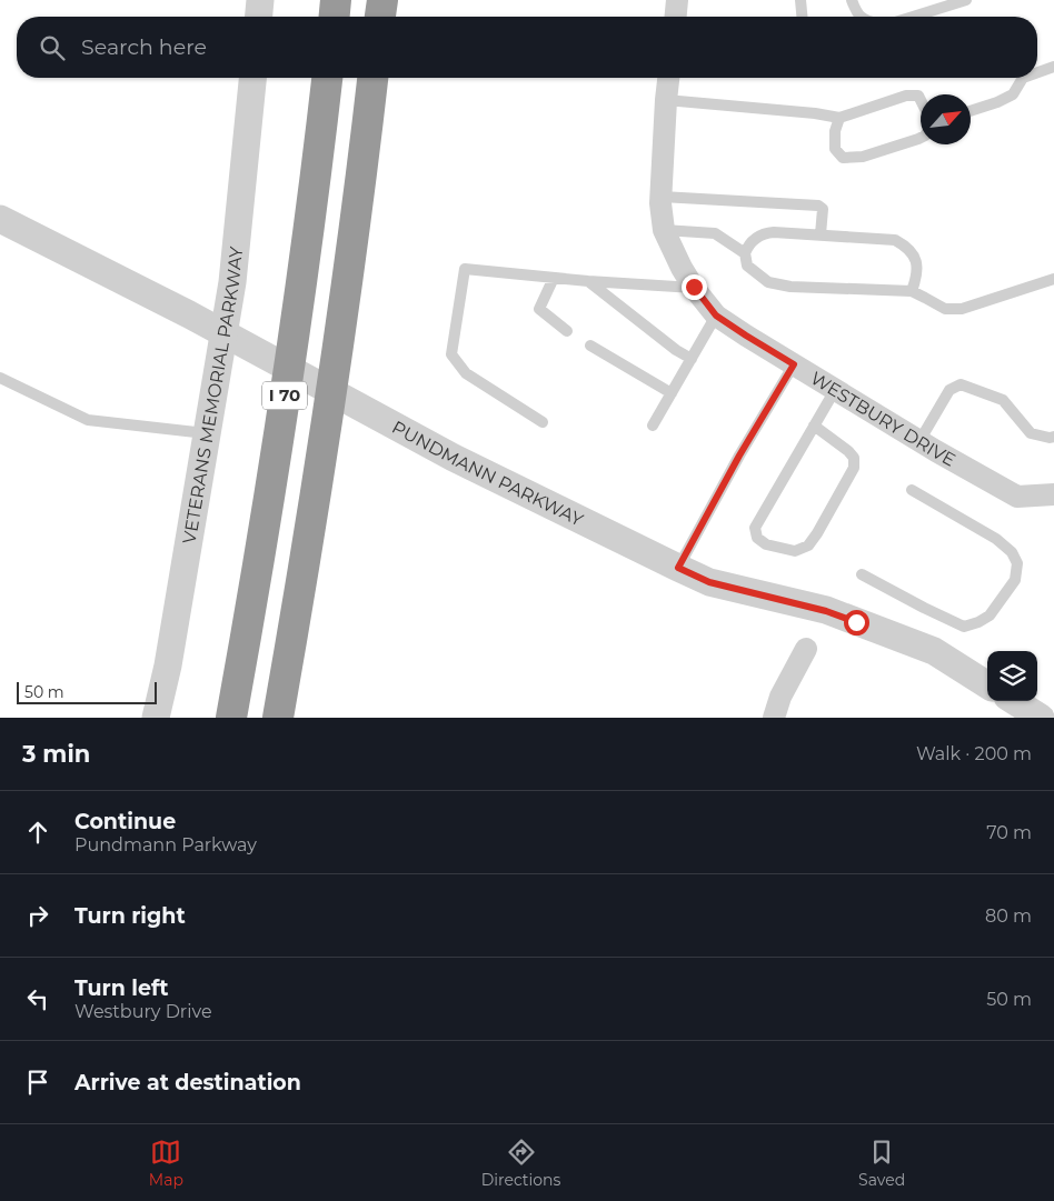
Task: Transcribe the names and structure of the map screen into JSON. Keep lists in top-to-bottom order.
{
  "streets": {
    "highway": ["I 70"],
    "street": ["VETERANS MEMORIAL PARKWAY", "WESTBURY DRIVE", "PUNDMANN PARKWAY"]
  },
  "scale_bar": "50 m",
  "north": "top right",
  "page": {
    "search": "Search here",
    "scale": "50 m",
    "heading": ["3 min", "Walk · 200 m"],
    "list": [
      ["Continue", "Pundmann Parkway", "70 m"],
      ["Turn right", "80 m"],
      ["Turn left", "Westbury Drive", "50 m"],
      "Arrive at destination"
    ],
    "nav": ["Map", "Directions", "Saved"]
  }
}
